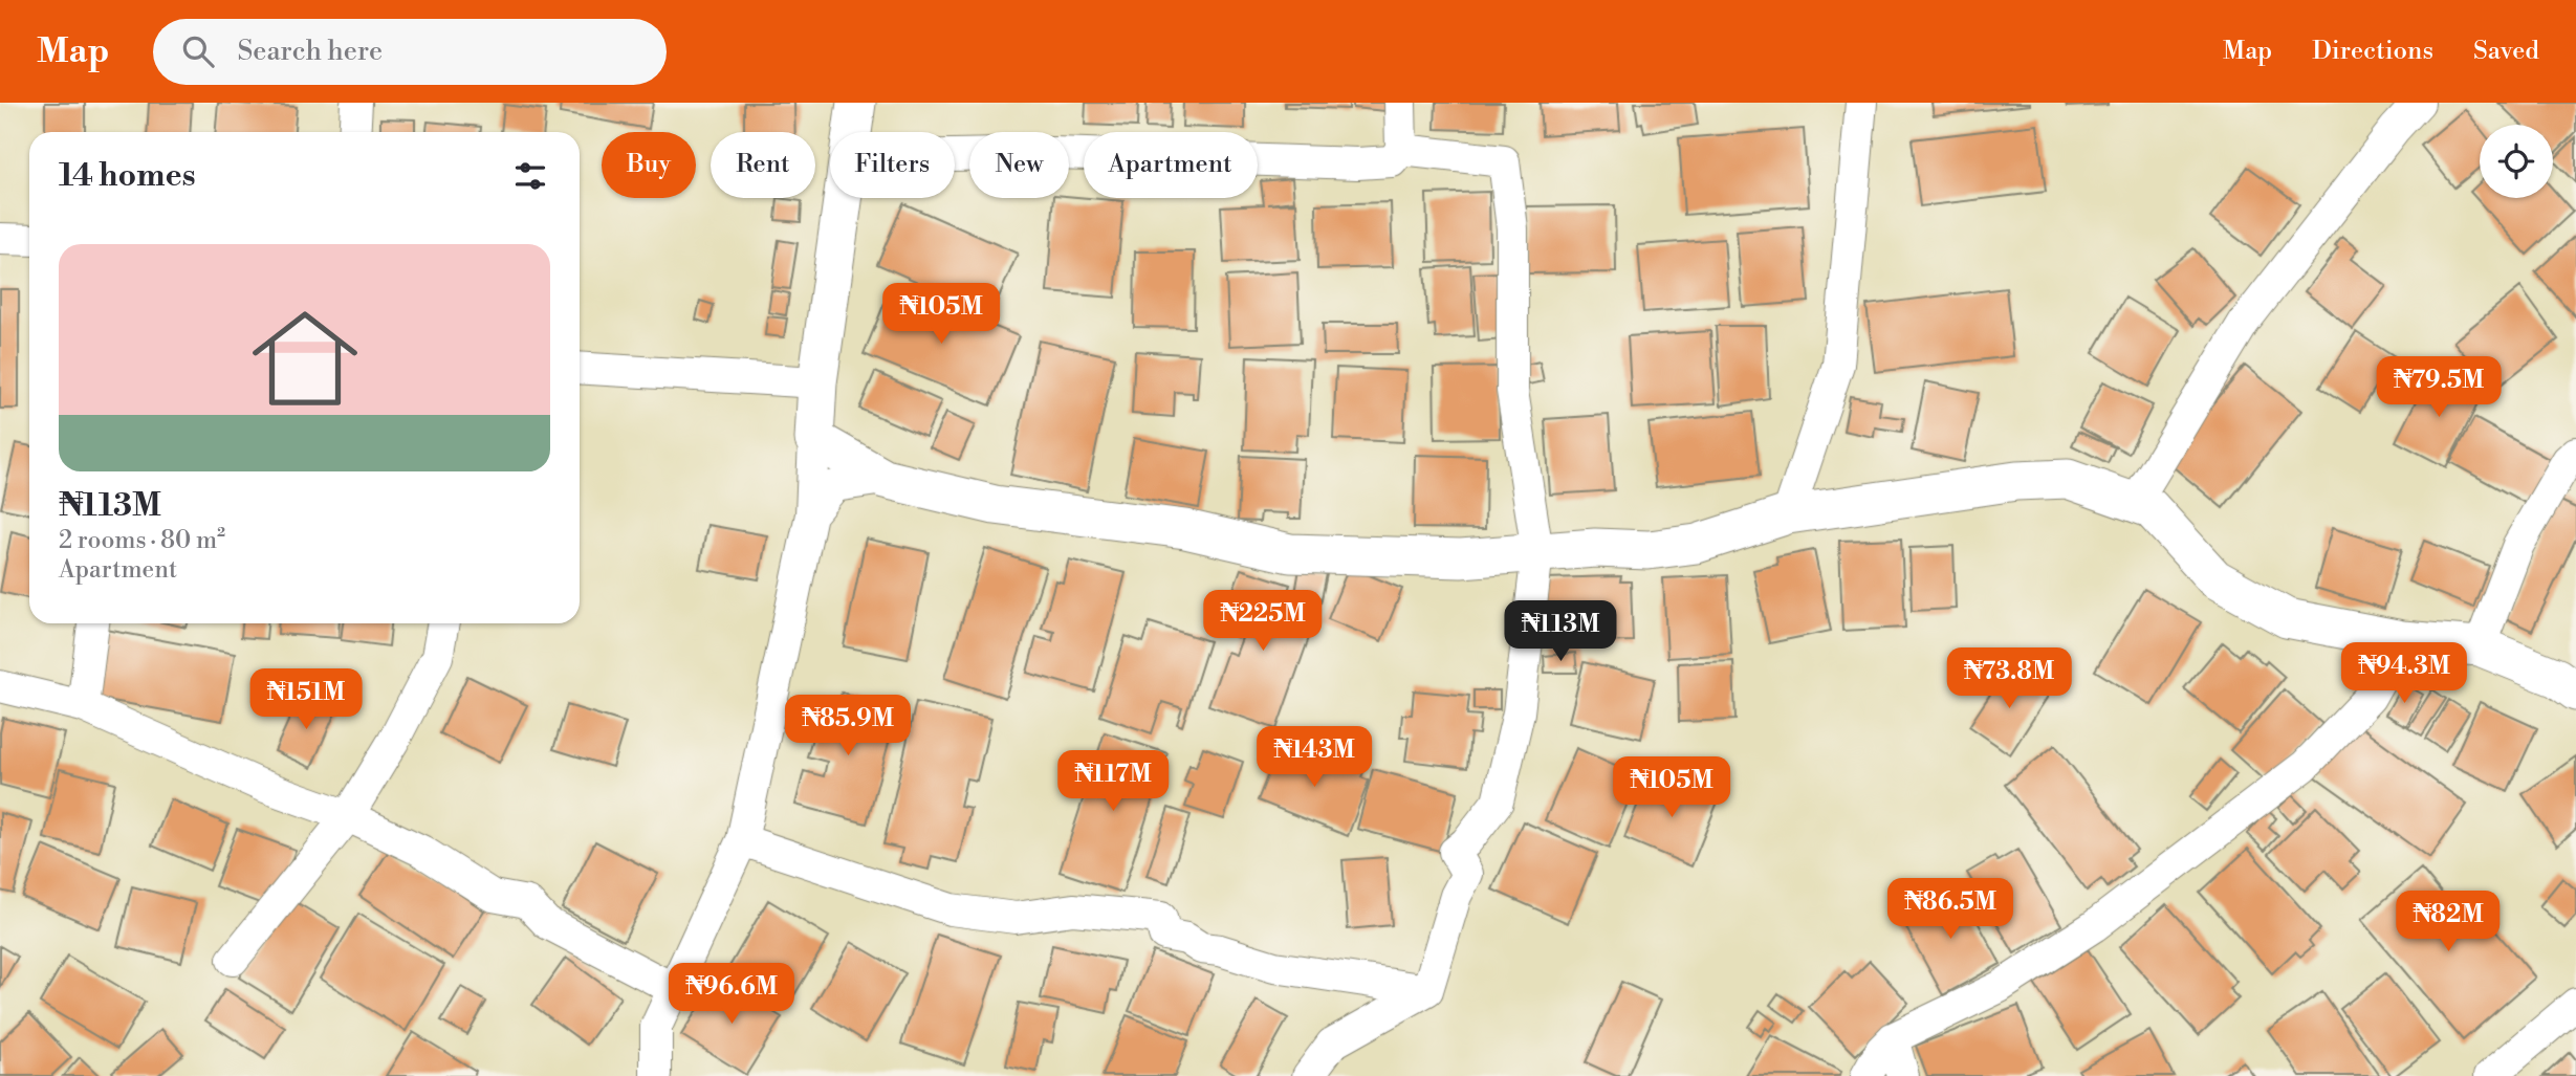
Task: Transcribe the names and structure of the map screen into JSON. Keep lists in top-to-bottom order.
{
  "page": {
    "header": "Map",
    "search": "Search here",
    "nav": ["Map", "Directions", "Saved"],
    "chip": [
      "Buy",
      "Rent",
      "Filters",
      "New",
      "Apartment"
    ],
    "heading": "14 homes",
    "list": [
      {
        "name": "₦113M",
        "note": "2 rooms · 80 m² · Apartment"
      }
    ],
    "price": [
      "₦105M",
      "₦79.5M",
      "₦225M",
      "₦113M",
      "₦94.3M",
      "₦73.8M",
      "₦151M",
      "₦85.9M",
      "₦143M",
      "₦117M",
      "₦105M",
      "₦86.5M",
      "₦82M",
      "₦96.6M"
    ]
  }
}
